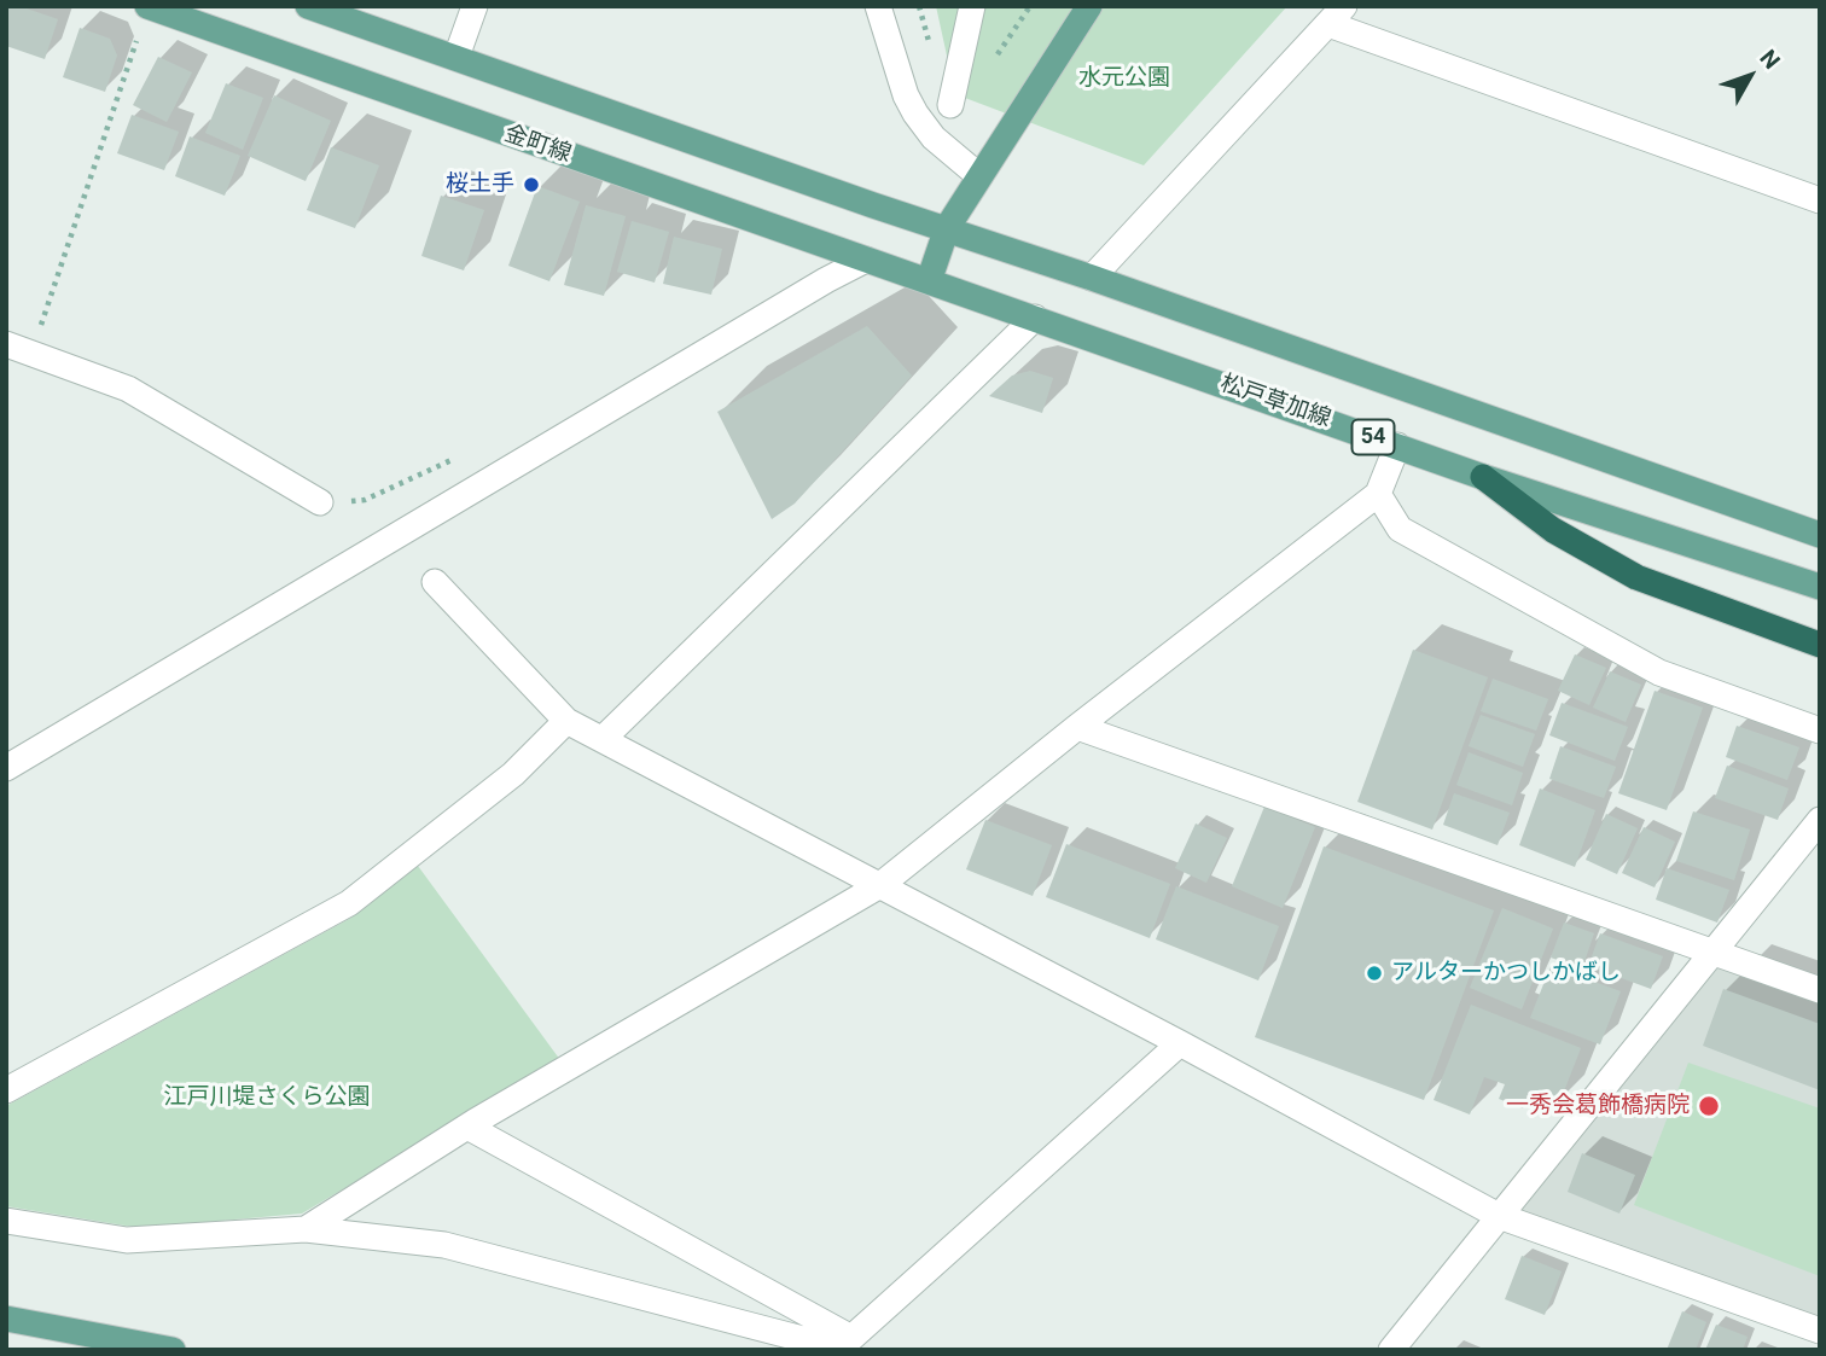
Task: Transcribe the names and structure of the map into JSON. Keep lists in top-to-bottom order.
{
  "streets": {
    "main road": ["金町線", "松戸草加線", "54"]
  },
  "crossings": [
    ["金町線", "松戸草加線"]
  ],
  "parks": ["水元公園", "江戸川堤さくら公園"],
  "places": ["桜土手", "アルターかつしかばし", "一秀会葛飾橋病院"],
  "north": "top right"
}
